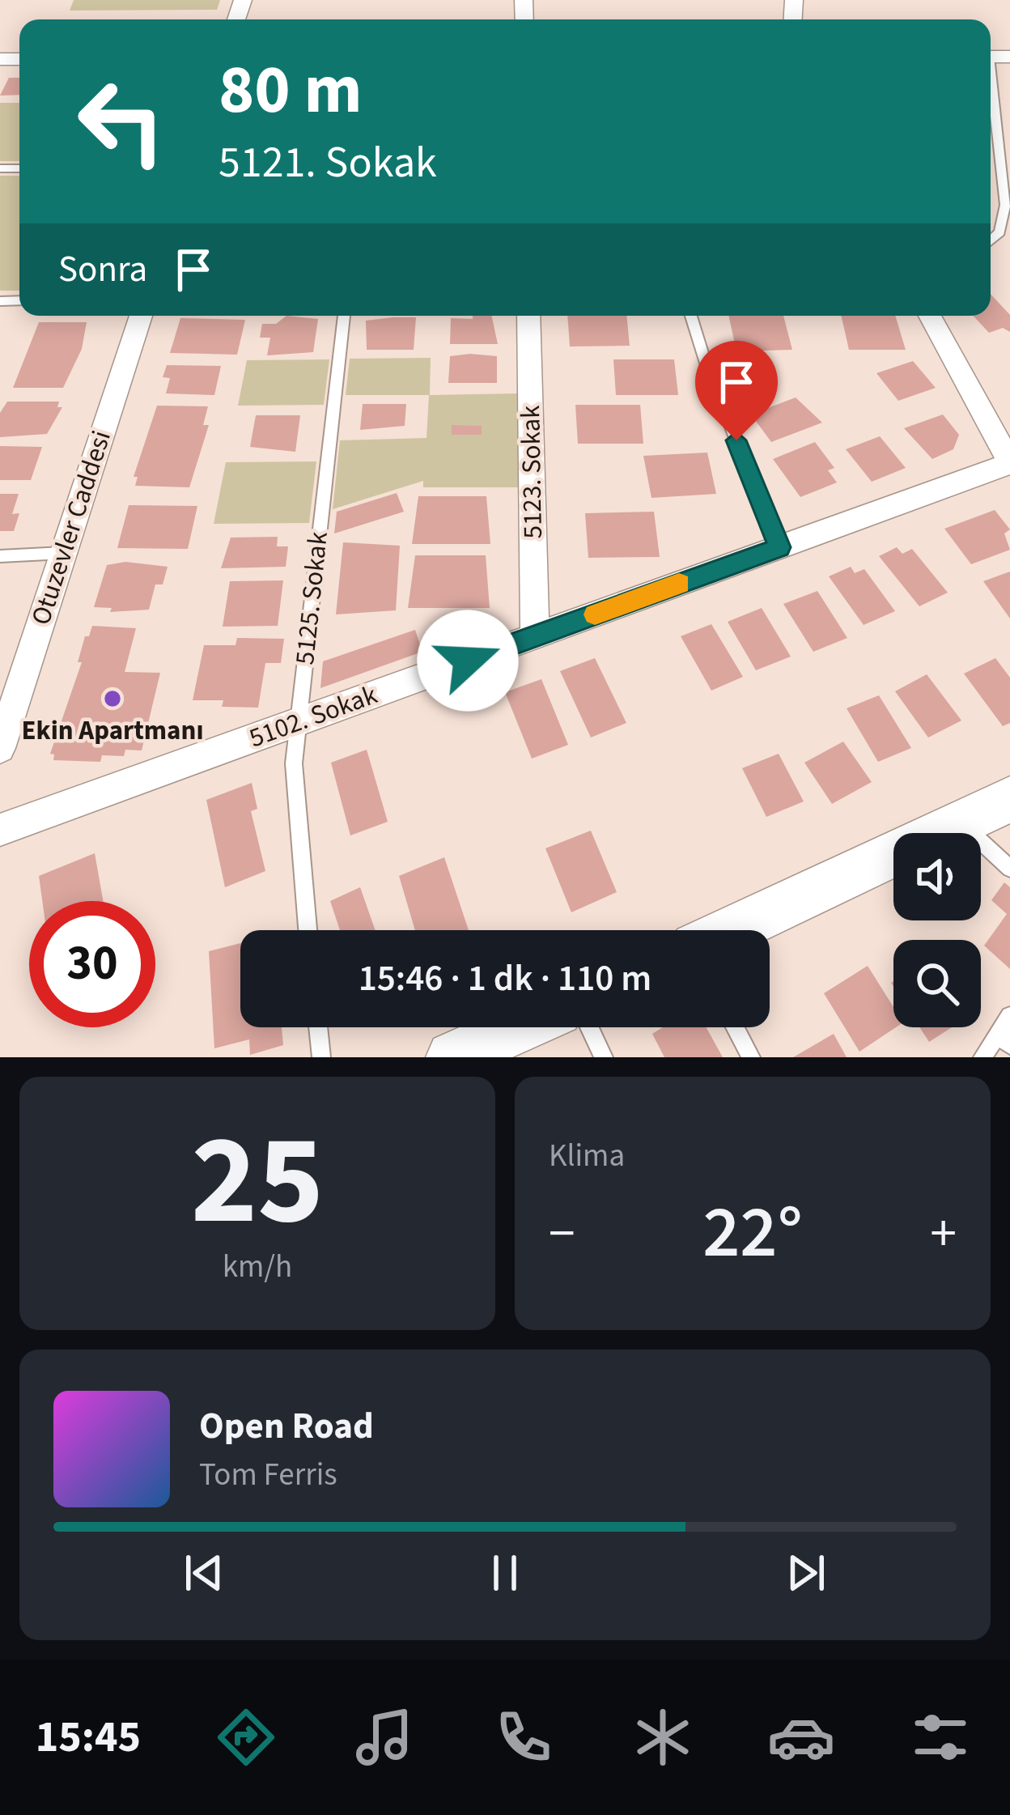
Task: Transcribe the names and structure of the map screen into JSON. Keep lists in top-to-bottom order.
{
  "streets": {
    "street": ["5123. Sokak", "Otuzevler Caddesi", "5102. Sokak"],
    "lane": ["5125. Sokak"]
  },
  "crossings": [
    ["5123. Sokak", "5102. Sokak"],
    ["5125. Sokak", "5102. Sokak"]
  ],
  "places": ["Ekin Apartmanı"],
  "page": {
    "turn": ["80 m", "5121. Sokak"],
    "then": "Sonra",
    "limit": "30",
    "trip": "15:46 · 1 dk · 110 m",
    "tile": [
      ["25", "km/h"],
      "Klima"
    ],
    "heat": ["−", "22°", "+"],
    "song": ["Open Road", "Tom Ferris"],
    "tabs": "15:45"
  }
}
